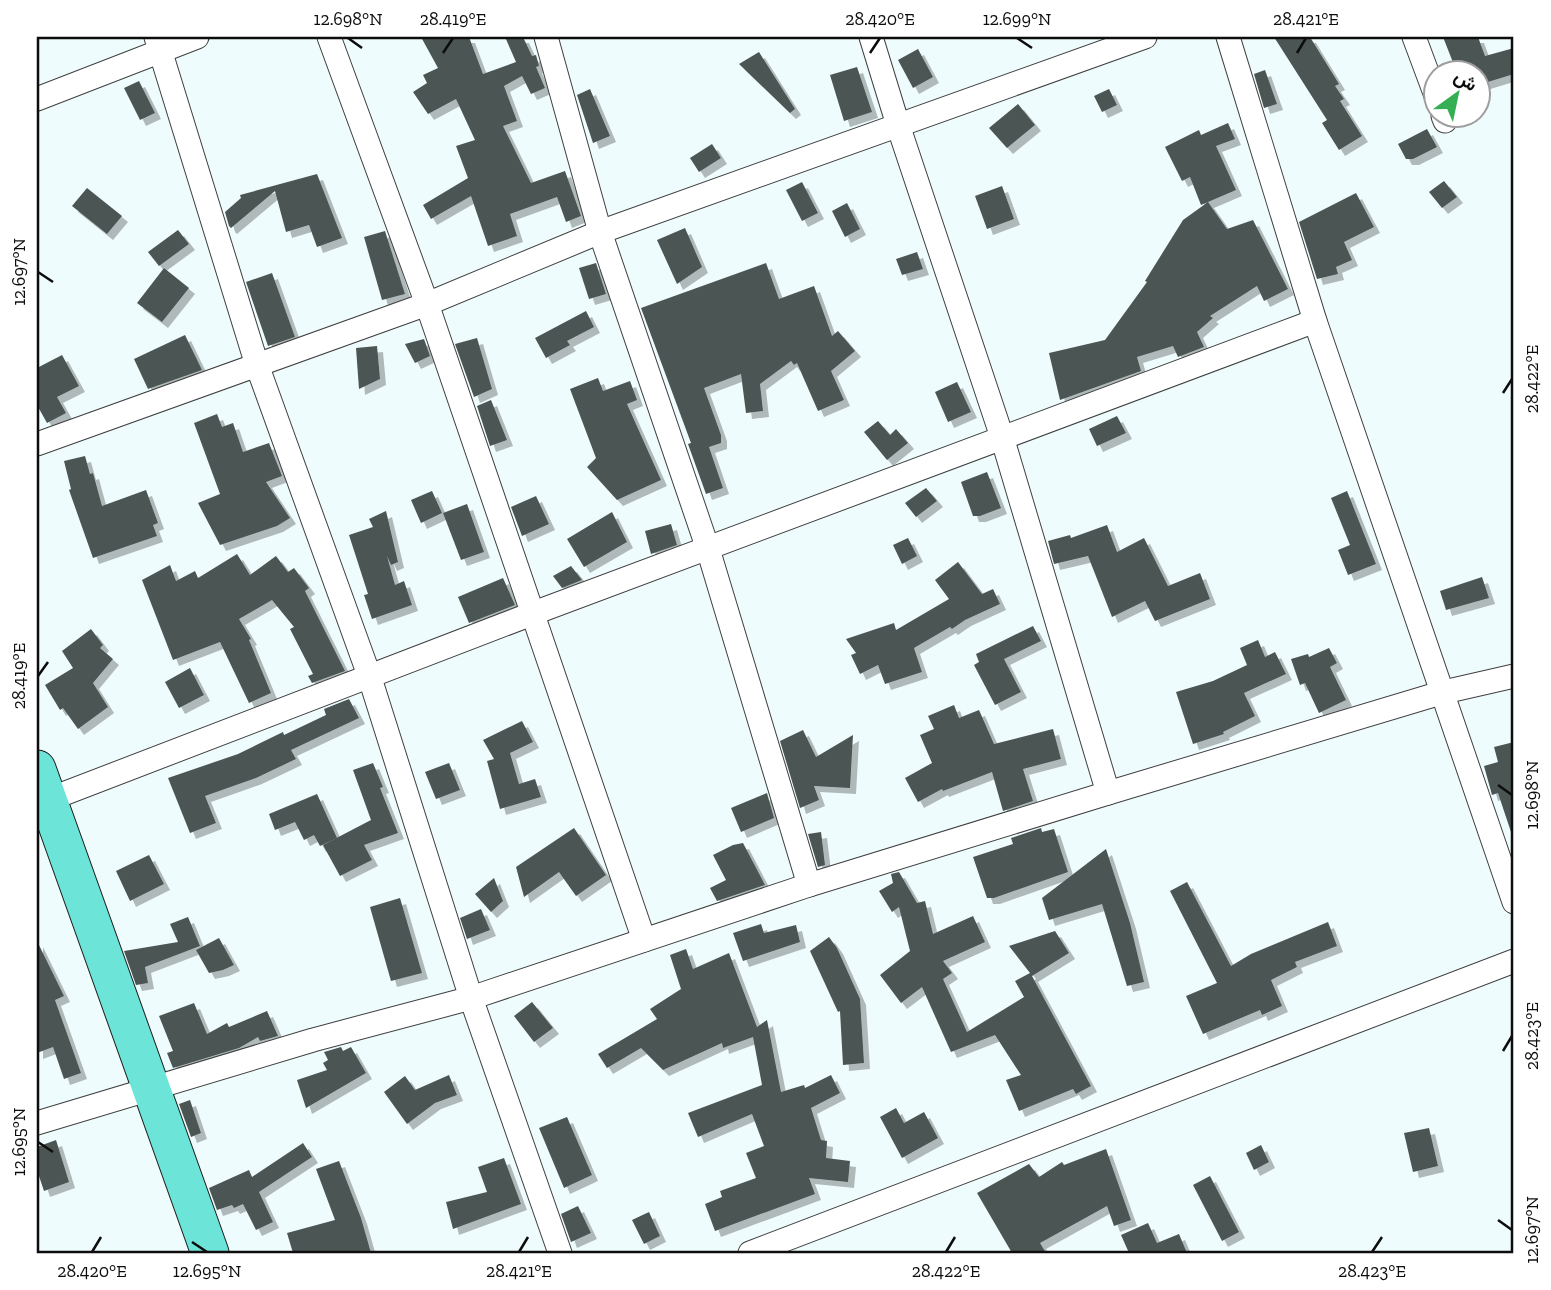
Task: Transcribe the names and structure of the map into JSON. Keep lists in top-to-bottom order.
{
  "north": "top right",
  "coordinates": [
    "12.698°N",
    "28.419°E",
    "28.420°E",
    "12.699°N",
    "28.421°E",
    "12.697°N",
    "28.422°E",
    "28.423°E",
    "12.695°N"
  ]
}
